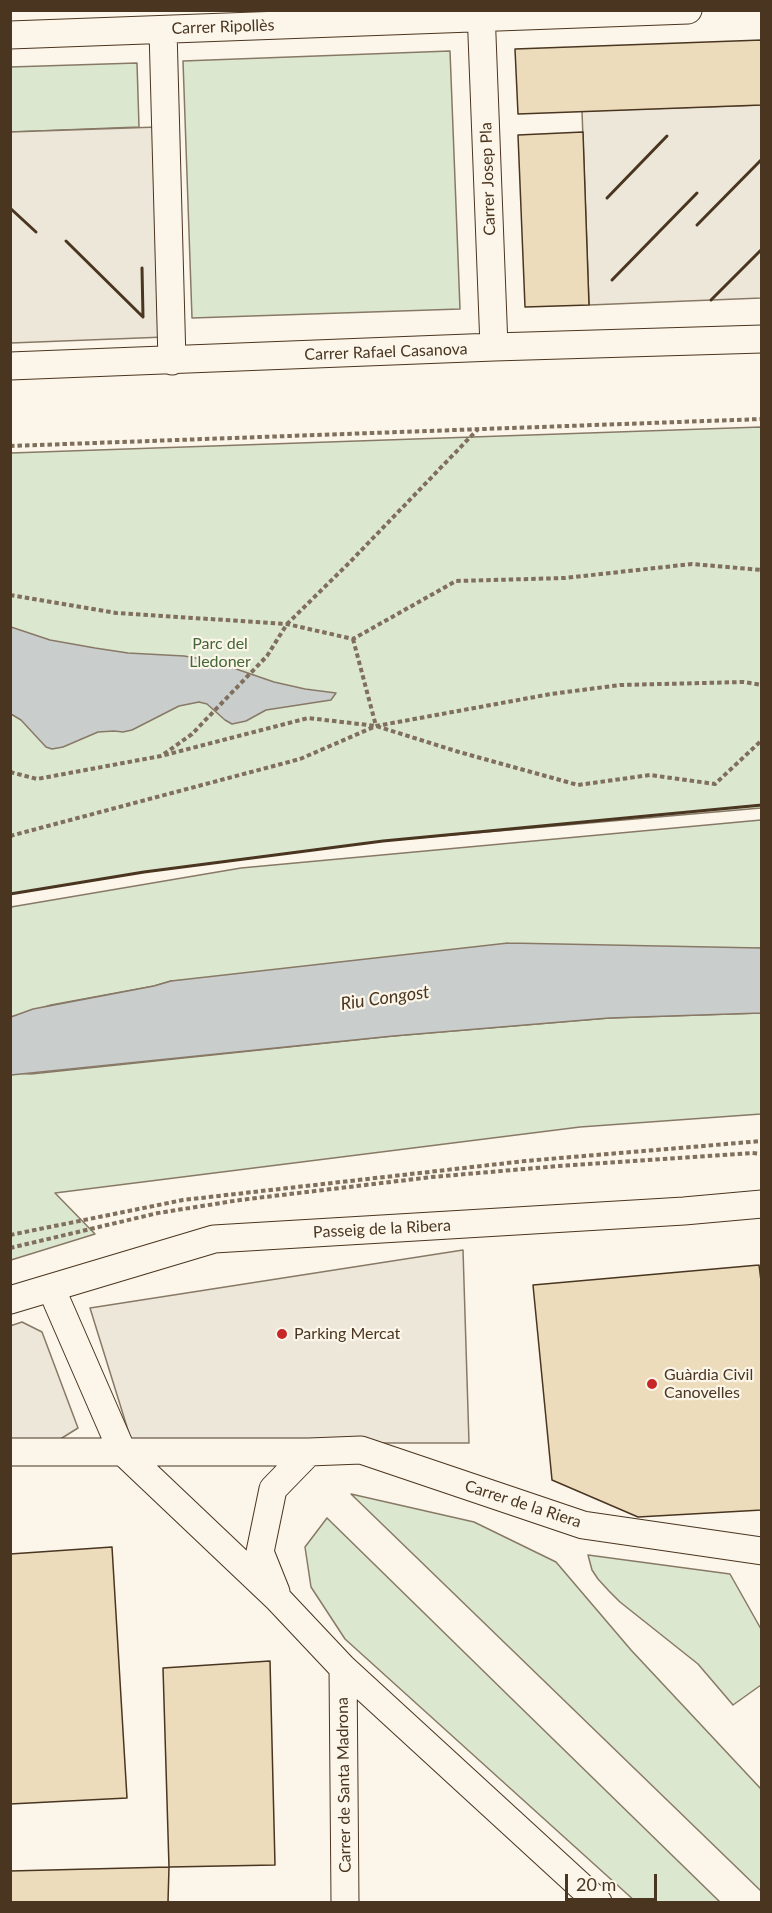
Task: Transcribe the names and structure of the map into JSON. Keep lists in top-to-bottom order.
{
  "streets": {
    "street": [
      "Carrer Ripollès",
      "Carrer Josep Pla",
      "Carrer Rafael Casanova",
      "Passeig de la Ribera",
      "Carrer de la Riera",
      "Carrer de Santa Madrona"
    ]
  },
  "crossings": [
    ["Carrer Ripollès", "Carrer Josep Pla"],
    ["Carrer Josep Pla", "Carrer Rafael Casanova"]
  ],
  "water": ["Riu Congost"],
  "parks": ["Parc del Lledoner"],
  "places": ["Parking Mercat", "Guàrdia Civil Canovelles"],
  "scale_bar": "20 m"
}
